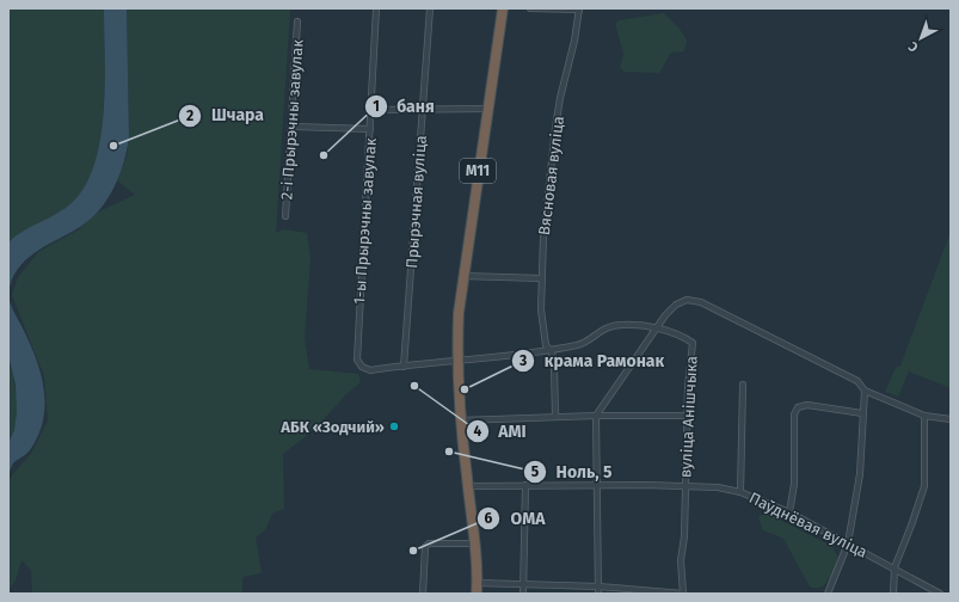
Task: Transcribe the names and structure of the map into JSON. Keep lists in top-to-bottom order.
{
  "streets": {
    "highway": ["М11"],
    "street": [
      "2-і Прырэчны завулак",
      "Вясновая вуліца",
      "Прырэчная вуліца",
      "1-ы Прырэчны завулак",
      "вуліца Анішчыка",
      "Паўднёвая вуліца"
    ]
  },
  "crossings": [
    ["М11", "вуліца Анішчыка"],
    ["М11", "Паўднёвая вуліца"],
    ["Вясновая вуліца", "вуліца Анішчыка"],
    ["Прырэчная вуліца", "вуліца Анішчыка"],
    ["1-ы Прырэчны завулак", "вуліца Анішчыка"],
    ["вуліца Анішчыка", "Паўднёвая вуліца"]
  ],
  "places": [
    "Шчара",
    "баня",
    "AMI",
    "крама Рамонак",
    "АБК «Зодчий»",
    "Ноль, 5",
    "ОМА"
  ],
  "north": "bottom left"
}
